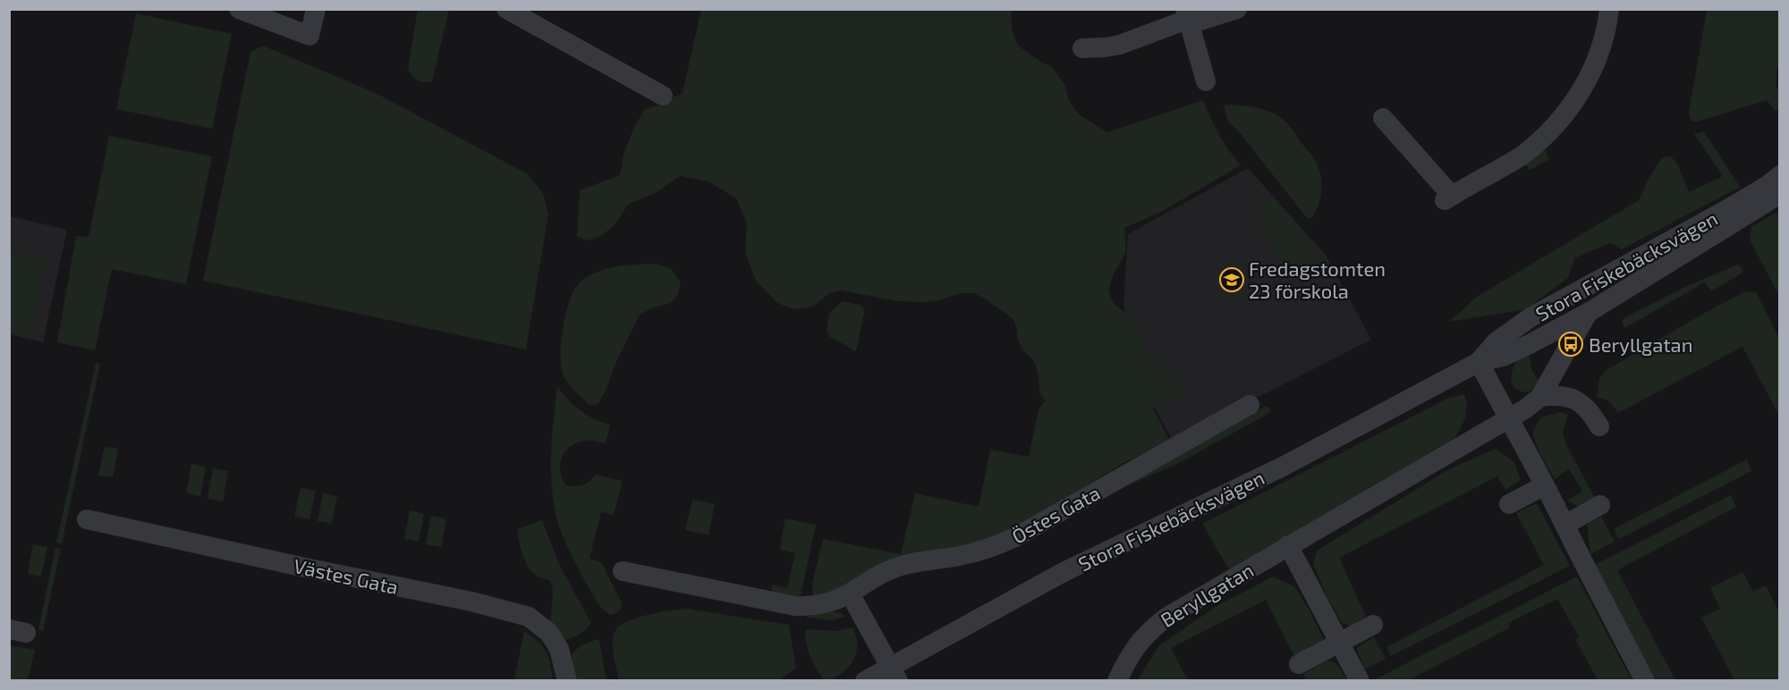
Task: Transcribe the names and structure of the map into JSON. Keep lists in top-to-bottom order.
{
  "streets": {
    "street": [
      "Stora Fiskebäcksvägen",
      "Östes Gata",
      "Västes Gata",
      "Beryllgatan"
    ]
  },
  "places": {
    "school or university": ["Fredagstomten 23 förskola"],
    "bus stop": ["Beryllgatan"]
  }
}
